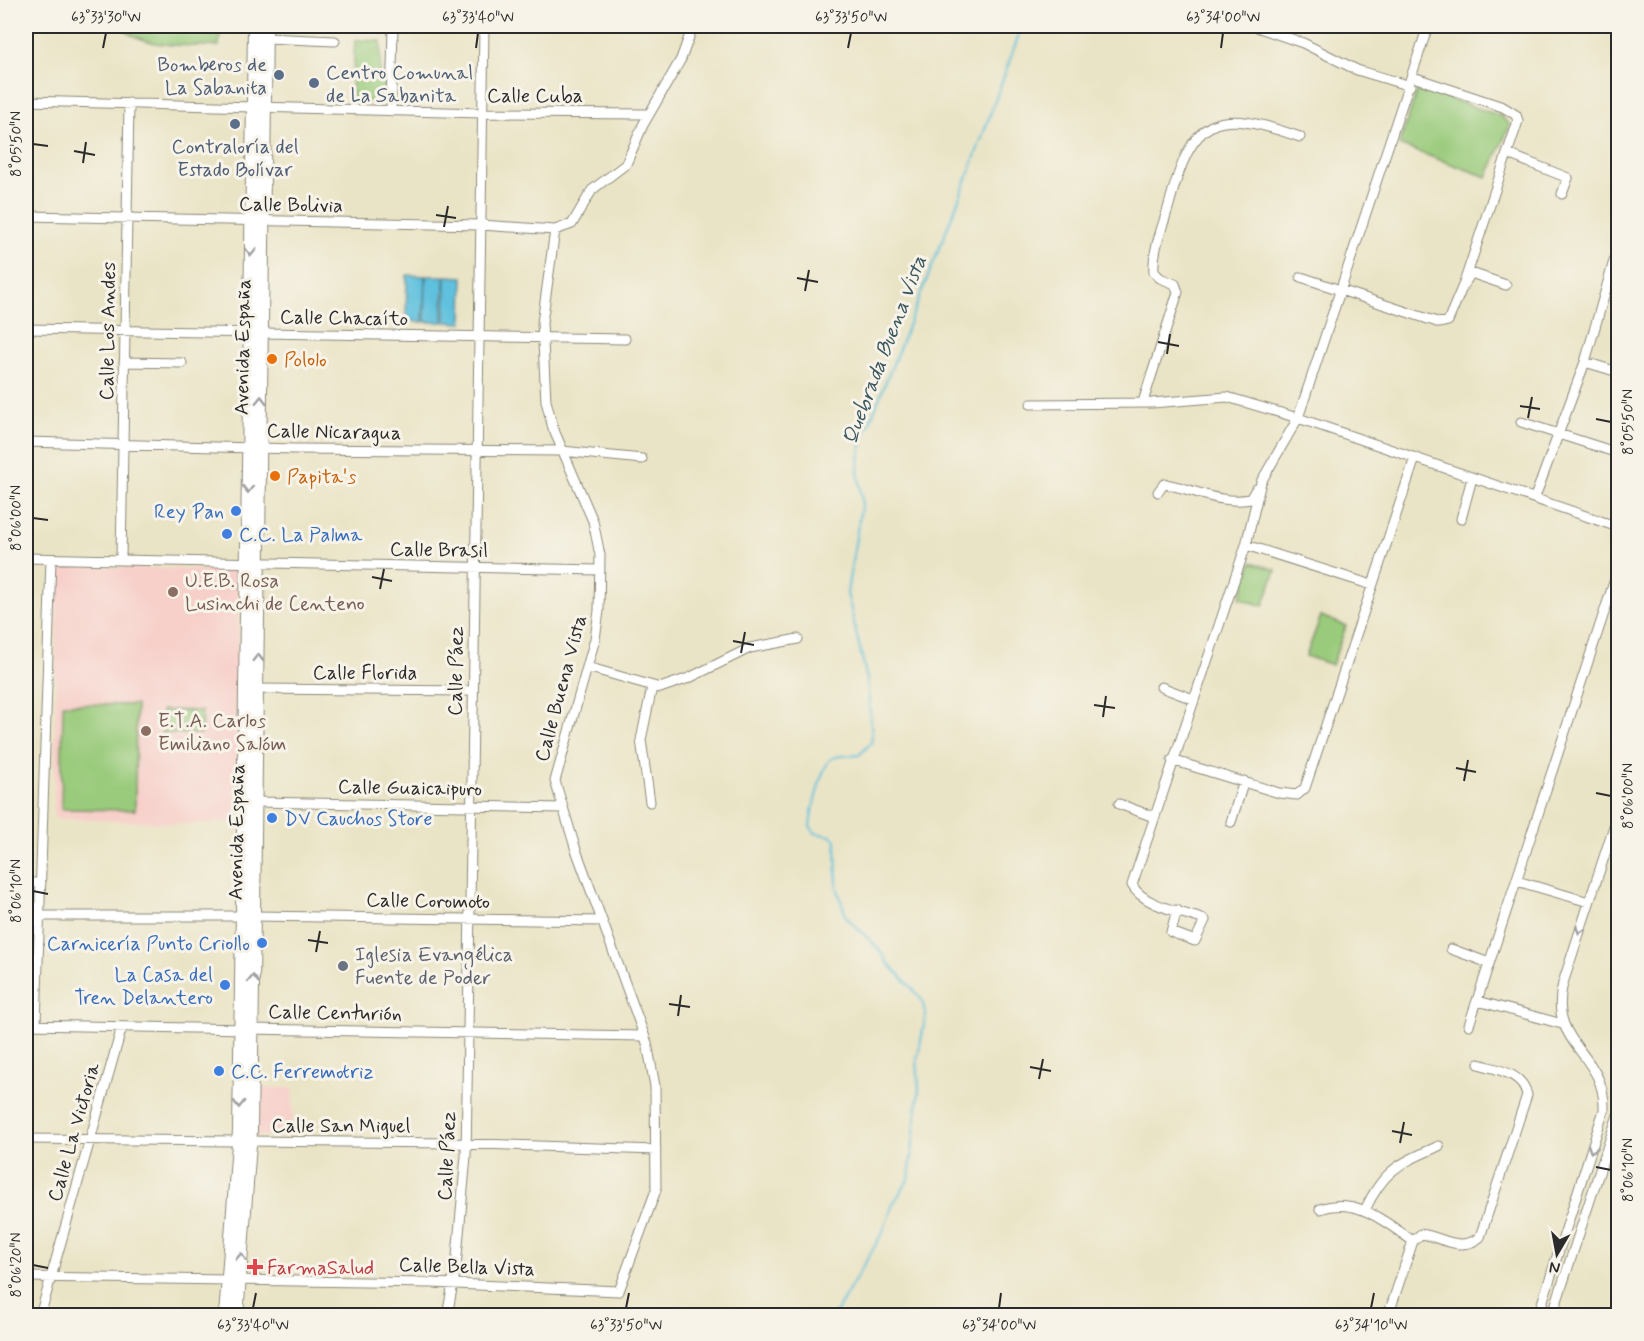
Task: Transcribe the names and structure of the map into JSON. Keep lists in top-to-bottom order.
{
  "streets": {
    "main road": ["Avenida España"],
    "street": [
      "Calle Cuba",
      "Calle Bolivia",
      "Calle Chacaíto",
      "Calle Los Andes",
      "Calle Nicaragua",
      "Calle Brasil",
      "Calle Páez",
      "Calle Florida",
      "Calle Buena Vista",
      "Calle Guaicaipuro",
      "Calle Coromoto",
      "Calle Centurión",
      "Calle San Miguel",
      "Calle La Victoria",
      "Calle Bella Vista"
    ]
  },
  "crossings": [
    ["Calle Cuba", "Calle Los Andes"],
    ["Calle Cuba", "Avenida España"],
    ["Calle Cuba", "Calle Páez"],
    ["Calle Bolivia", "Calle Los Andes"],
    ["Calle Bolivia", "Avenida España"],
    ["Calle Bolivia", "Calle Páez"],
    ["Calle Bolivia", "Calle Buena Vista"],
    ["Calle Chacaíto", "Calle Los Andes"],
    ["Calle Chacaíto", "Avenida España"],
    ["Calle Chacaíto", "Calle Páez"],
    ["Calle Chacaíto", "Calle Buena Vista"],
    ["Calle Los Andes", "Calle Nicaragua"],
    ["Calle Los Andes", "Calle Brasil"],
    ["Avenida España", "Calle Nicaragua"],
    ["Avenida España", "Calle Brasil"],
    ["Avenida España", "Calle Florida"],
    ["Avenida España", "Calle Guaicaipuro"],
    ["Avenida España", "Calle Coromoto"],
    ["Avenida España", "Calle Centurión"],
    ["Avenida España", "Calle San Miguel"],
    ["Avenida España", "Calle Bella Vista"],
    ["Calle Nicaragua", "Calle Páez"],
    ["Calle Nicaragua", "Calle Buena Vista"],
    ["Calle Brasil", "Calle Páez"],
    ["Calle Brasil", "Calle Buena Vista"],
    ["Calle Páez", "Calle Florida"],
    ["Calle Páez", "Calle Guaicaipuro"],
    ["Calle Páez", "Calle Coromoto"],
    ["Calle Páez", "Calle Centurión"],
    ["Calle Páez", "Calle San Miguel"],
    ["Calle Páez", "Calle Bella Vista"],
    ["Calle Buena Vista", "Calle Guaicaipuro"],
    ["Calle Buena Vista", "Calle Coromoto"],
    ["Calle Buena Vista", "Calle Centurión"],
    ["Calle Buena Vista", "Calle San Miguel"],
    ["Calle Buena Vista", "Calle Bella Vista"],
    ["Calle Centurión", "Calle La Victoria"],
    ["Calle San Miguel", "Calle La Victoria"],
    ["Calle La Victoria", "Calle Bella Vista"]
  ],
  "water": ["Quebrada Buena Vista"],
  "places": {
    "other": [
      "Bomberos de La Sabanita",
      "Centro Comunal de La Sabanita",
      "Contraloría del Estado Bolívar",
      "Pololo",
      "Papita's",
      "Rey Pan",
      "C.C. La Palma",
      "U.E.B. Rosa Lusinchi de Centeno",
      "E.T.A. Carlos Emiliano Salóm",
      "DV Cauchos Store",
      "Carnicería Punto Criollo",
      "Iglesia Evangélica Fuente de Poder",
      "La Casa del Tren Delantero",
      "C.C. Ferremotriz"
    ],
    "health": ["FarmaSalud"]
  },
  "north": "bottom",
  "coordinates": [
    "63°33'30\"W",
    "63°33'40\"W",
    "63°33'50\"W",
    "63°34'00\"W",
    "8°05'50\"N",
    "8°06'00\"N",
    "8°06'10\"N",
    "8°06'20\"N",
    "63°34'10\"W"
  ]
}
